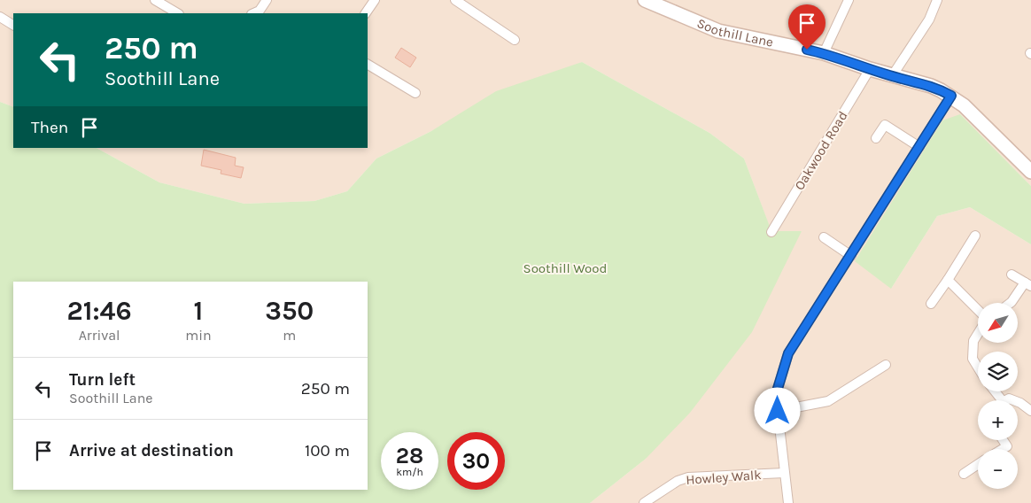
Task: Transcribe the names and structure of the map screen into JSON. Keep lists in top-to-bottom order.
{
  "streets": {
    "main road": ["Soothill Lane"],
    "street": ["Oakwood Road", "Howley Walk"]
  },
  "crossings": [
    ["Soothill Lane", "Oakwood Road"]
  ],
  "parks": ["Soothill Wood"],
  "north": "bottom left",
  "page": {
    "turn": ["250 m", "Soothill Lane"],
    "then": "Then",
    "eta": [
      "21:46",
      "Arrival",
      "1",
      "min",
      "350",
      "m"
    ],
    "map_buttons": ["+", "−"],
    "list": [
      {
        "name": "Turn left",
        "note": "Soothill Lane",
        "value": "250 m"
      },
      {
        "name": "Arrive at destination",
        "value": "100 m"
      }
    ],
    "speed": "28 km/h",
    "limit": "30"
  }
}
